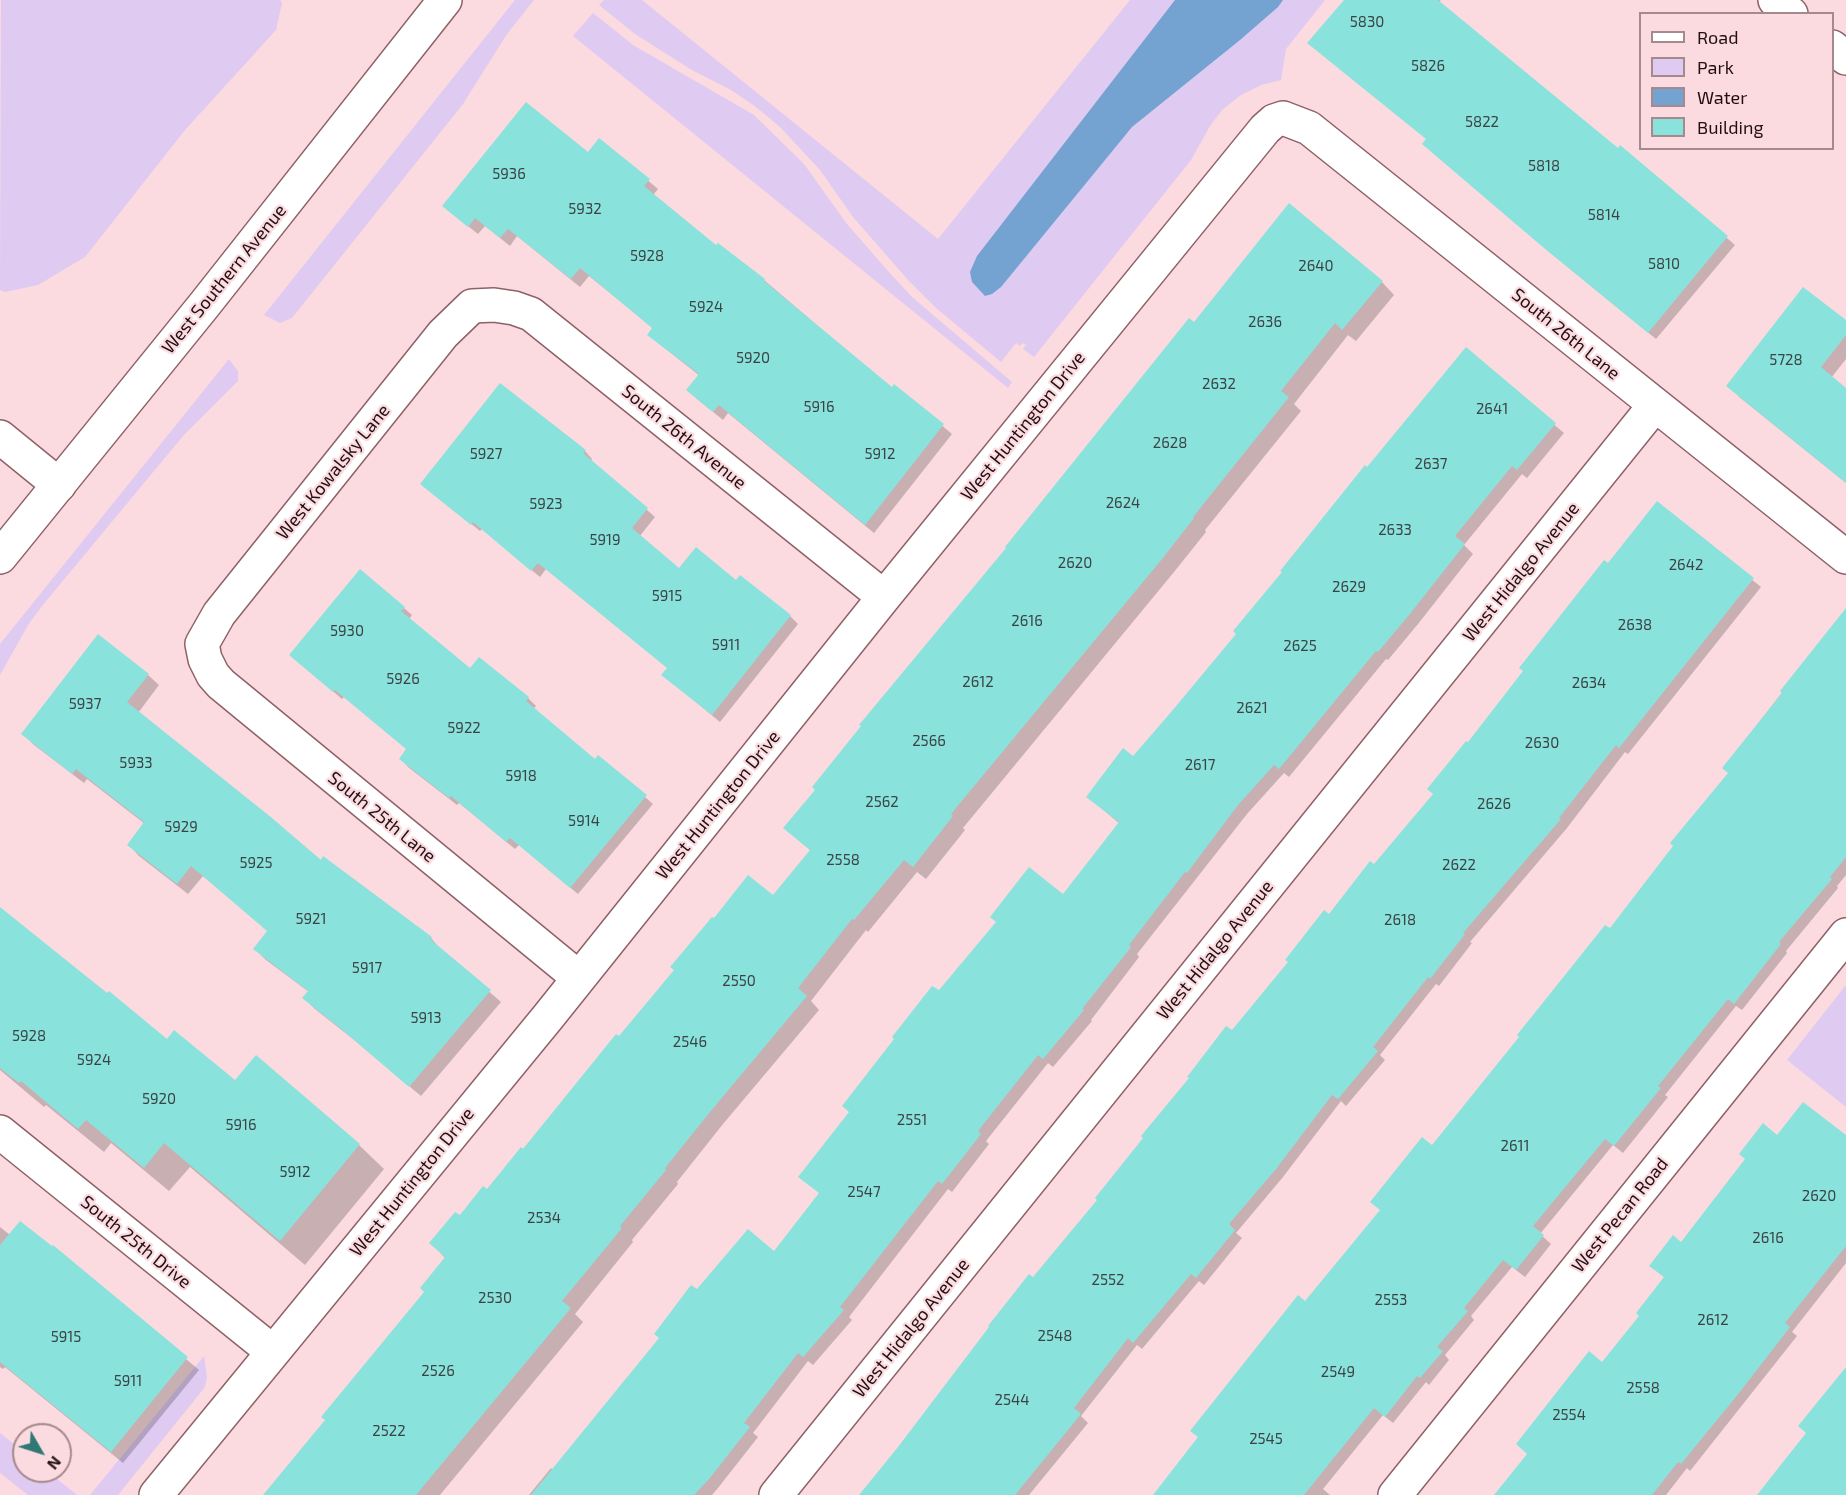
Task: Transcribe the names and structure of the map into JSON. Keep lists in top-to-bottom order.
{
  "streets": {
    "street": [
      "West Southern Avenue",
      "South 26th Lane",
      "West Huntington Drive",
      "South 26th Avenue",
      "West Kowalsky Lane",
      "West Hidalgo Avenue",
      "South 25th Lane",
      "West Pecan Road",
      "South 25th Drive"
    ]
  },
  "crossings": [
    ["South 26th Lane", "West Huntington Drive"],
    ["South 26th Lane", "West Hidalgo Avenue"],
    ["West Huntington Drive", "South 26th Avenue"],
    ["West Huntington Drive", "South 25th Lane"],
    ["West Huntington Drive", "South 25th Drive"],
    ["South 26th Avenue", "West Kowalsky Lane"],
    ["West Kowalsky Lane", "South 25th Lane"]
  ],
  "house_numbers": [
    "5830",
    "5826",
    "5822",
    "5818",
    "5936",
    "5932",
    "5814",
    "5928",
    "5810",
    "2640",
    "5924",
    "2636",
    "5920",
    "5728",
    "2632",
    "5916",
    "2641",
    "2628",
    "5927",
    "5912",
    "2637",
    "2624",
    "5923",
    "2633",
    "5919",
    "2620",
    "2642",
    "2629",
    "5915",
    "2616",
    "2638",
    "5930",
    "5911",
    "2625",
    "5926",
    "2612",
    "2634",
    "5937",
    "2621",
    "5922",
    "2566",
    "2630",
    "5933",
    "2617",
    "5918",
    "2562",
    "2626",
    "5914",
    "5929",
    "2558",
    "5925",
    "2622",
    "5921",
    "2618",
    "5917",
    "2550",
    "5913",
    "5928",
    "2546",
    "5924",
    "5920",
    "2551",
    "5916",
    "2611",
    "5912",
    "2547",
    "2620",
    "2534",
    "2616",
    "2552",
    "2530",
    "2553",
    "2612",
    "2548",
    "5915",
    "2526",
    "2549",
    "5911",
    "2558",
    "2544",
    "2554",
    "2522",
    "2545"
  ],
  "legend": [
    "Road",
    "Park",
    "Water",
    "Building"
  ],
  "north": "bottom right"
}
